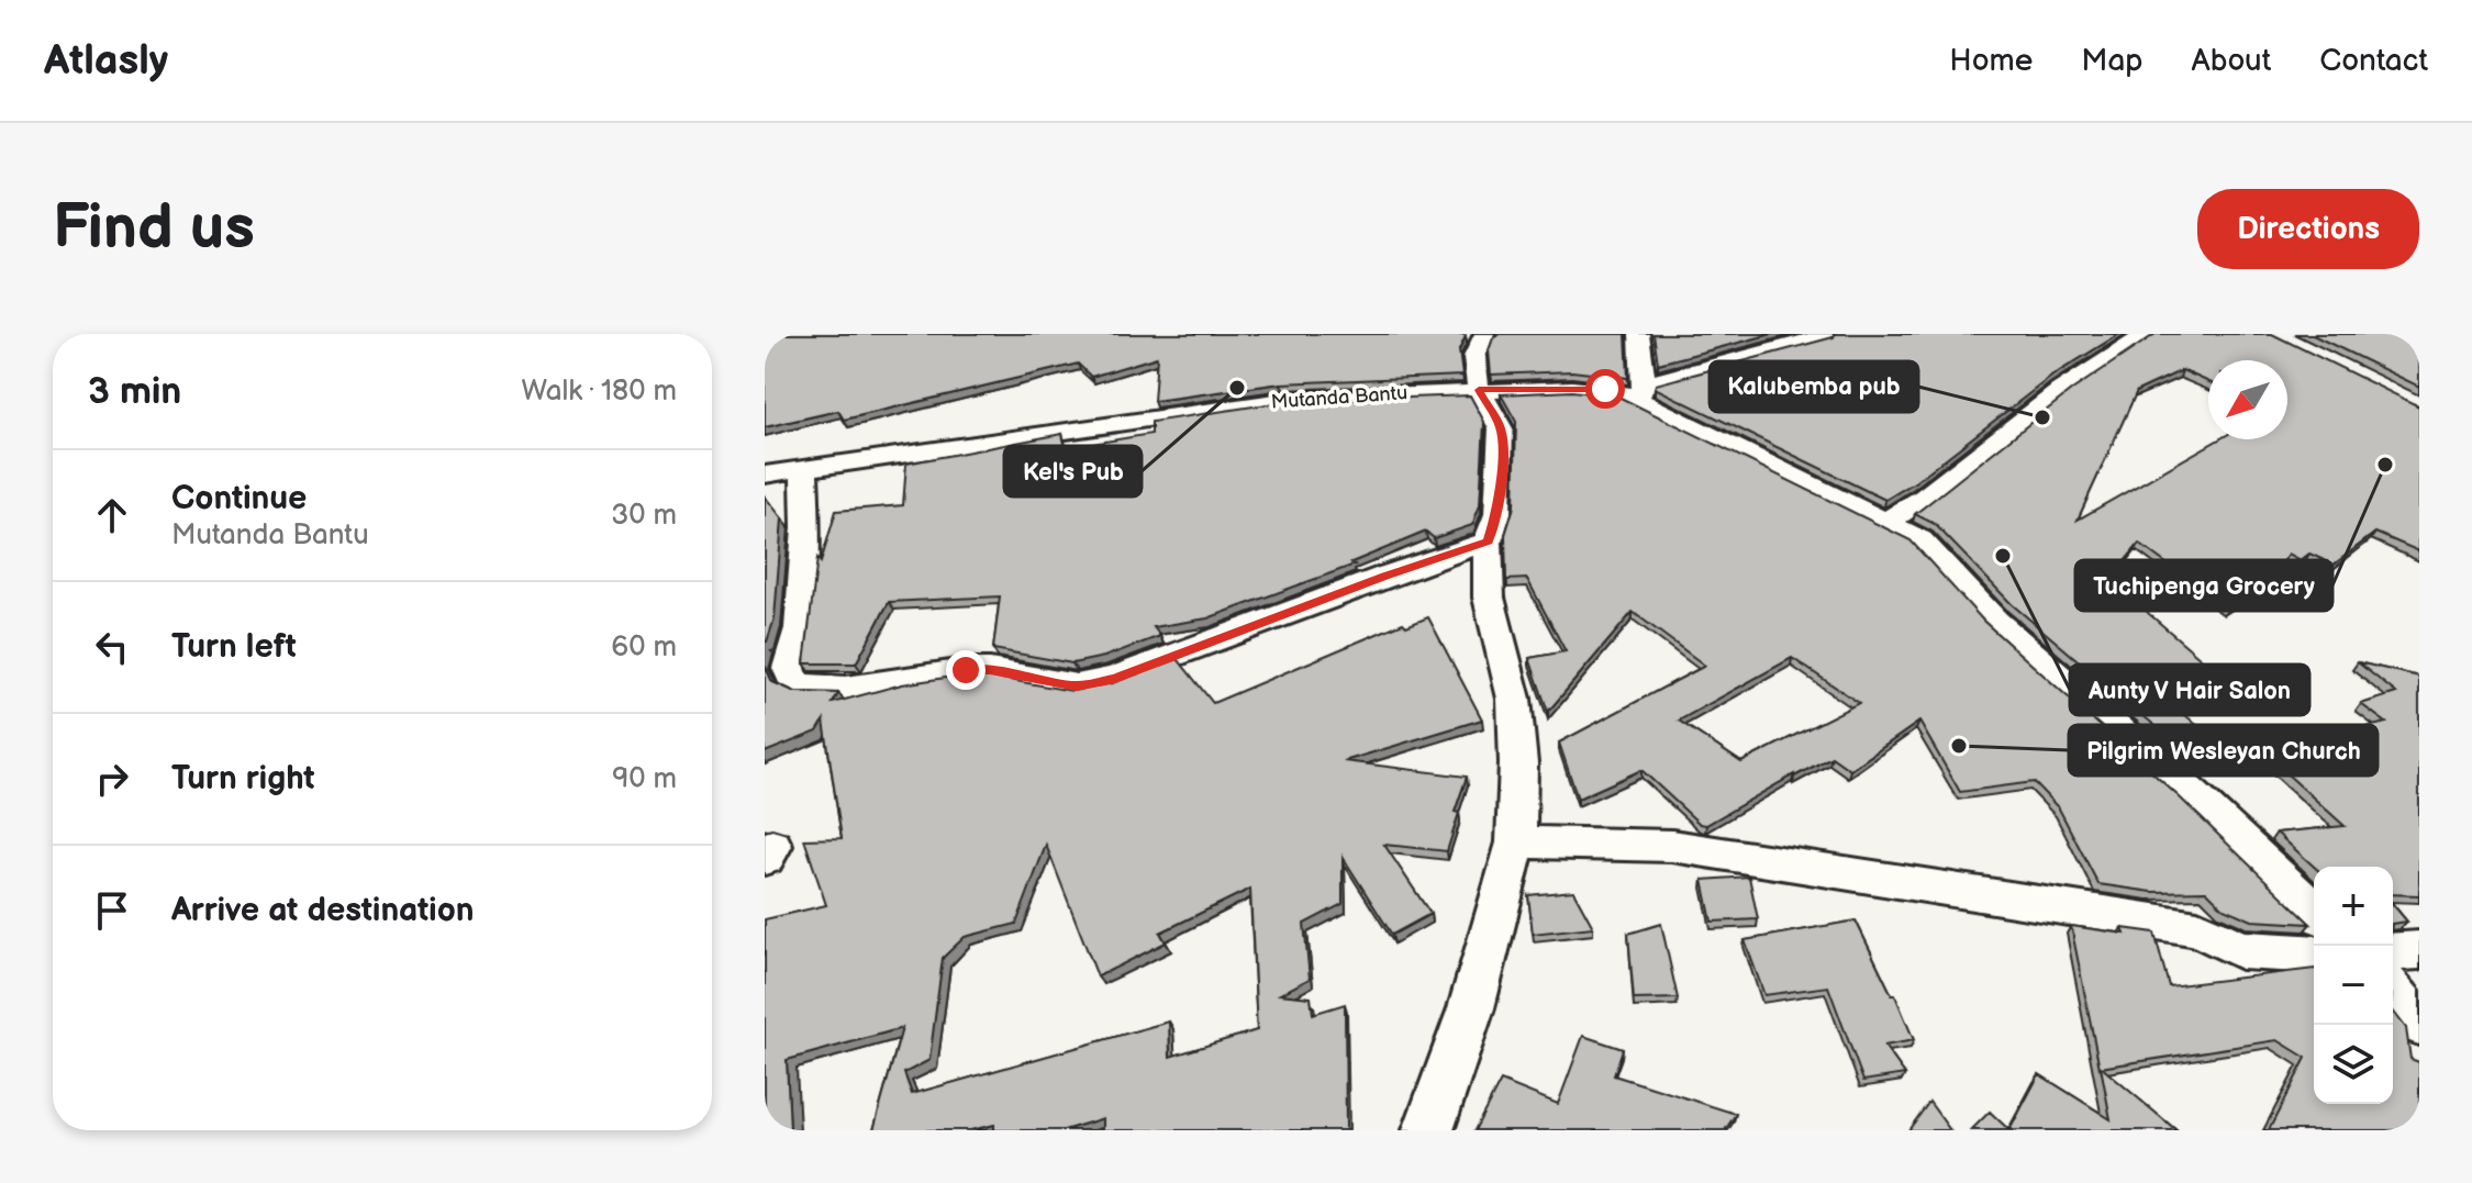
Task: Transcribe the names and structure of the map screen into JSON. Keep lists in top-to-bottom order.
{
  "streets": {
    "street": ["Mutanda Bantu"]
  },
  "places": [
    "Kel's Pub",
    "Kalubemba pub",
    "Tuchipenga Grocery",
    "Aunty V Hair Salon",
    "Pilgrim Wesleyan Church"
  ],
  "north": "bottom left",
  "page": {
    "header": "Atlasly",
    "nav": [
      "Home",
      "Map",
      "About",
      "Contact"
    ],
    "buttons": "Directions",
    "title": "Find us",
    "heading": ["3 min", "Walk · 180 m"],
    "list": [
      ["Continue", "Mutanda Bantu", "30 m"],
      ["Turn left", "60 m"],
      ["Turn right", "90 m"],
      "Arrive at destination"
    ],
    "map_buttons": ["+", "−"]
  }
}
